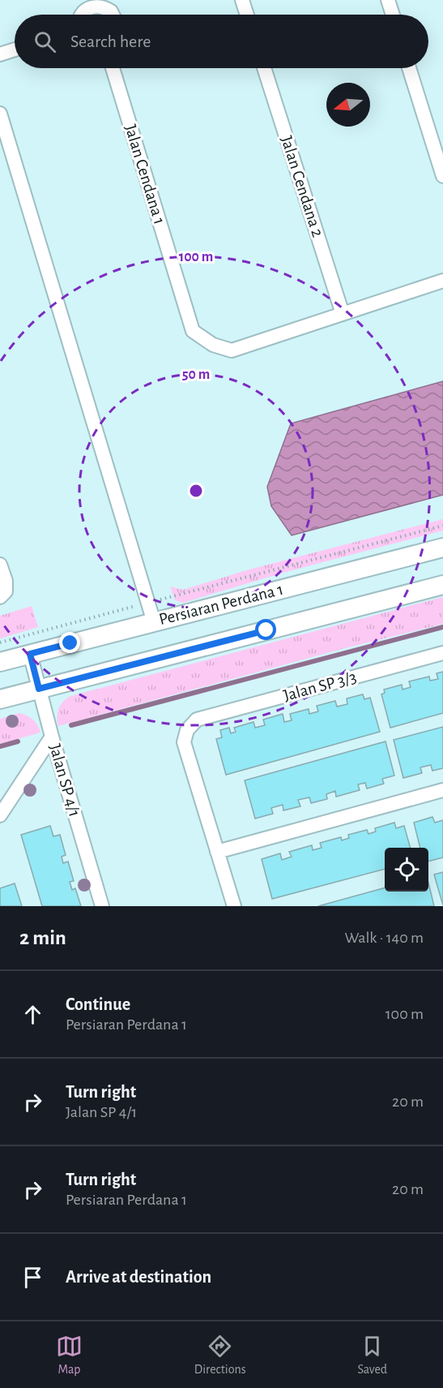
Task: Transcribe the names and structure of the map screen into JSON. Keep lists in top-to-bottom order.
{
  "streets": {
    "street": [
      "Jalan Cendana 1",
      "Jalan Cendana 2",
      "Persiaran Perdana 1",
      "Jalan SP 3/3",
      "Jalan SP 4/1"
    ]
  },
  "crossings": [
    ["Jalan Cendana 1", "Jalan Cendana 2"],
    ["Persiaran Perdana 1", "Jalan SP 4/1"]
  ],
  "north": "left",
  "page": {
    "search": "Search here",
    "heading": ["2 min", "Walk · 140 m"],
    "list": [
      ["Continue", "Persiaran Perdana 1", "100 m"],
      ["Turn right", "Jalan SP 4/1", "20 m"],
      ["Turn right", "Persiaran Perdana 1", "20 m"],
      "Arrive at destination"
    ],
    "nav": ["Map", "Directions", "Saved"]
  },
  "rings": ["100 m", "50 m"]
}
